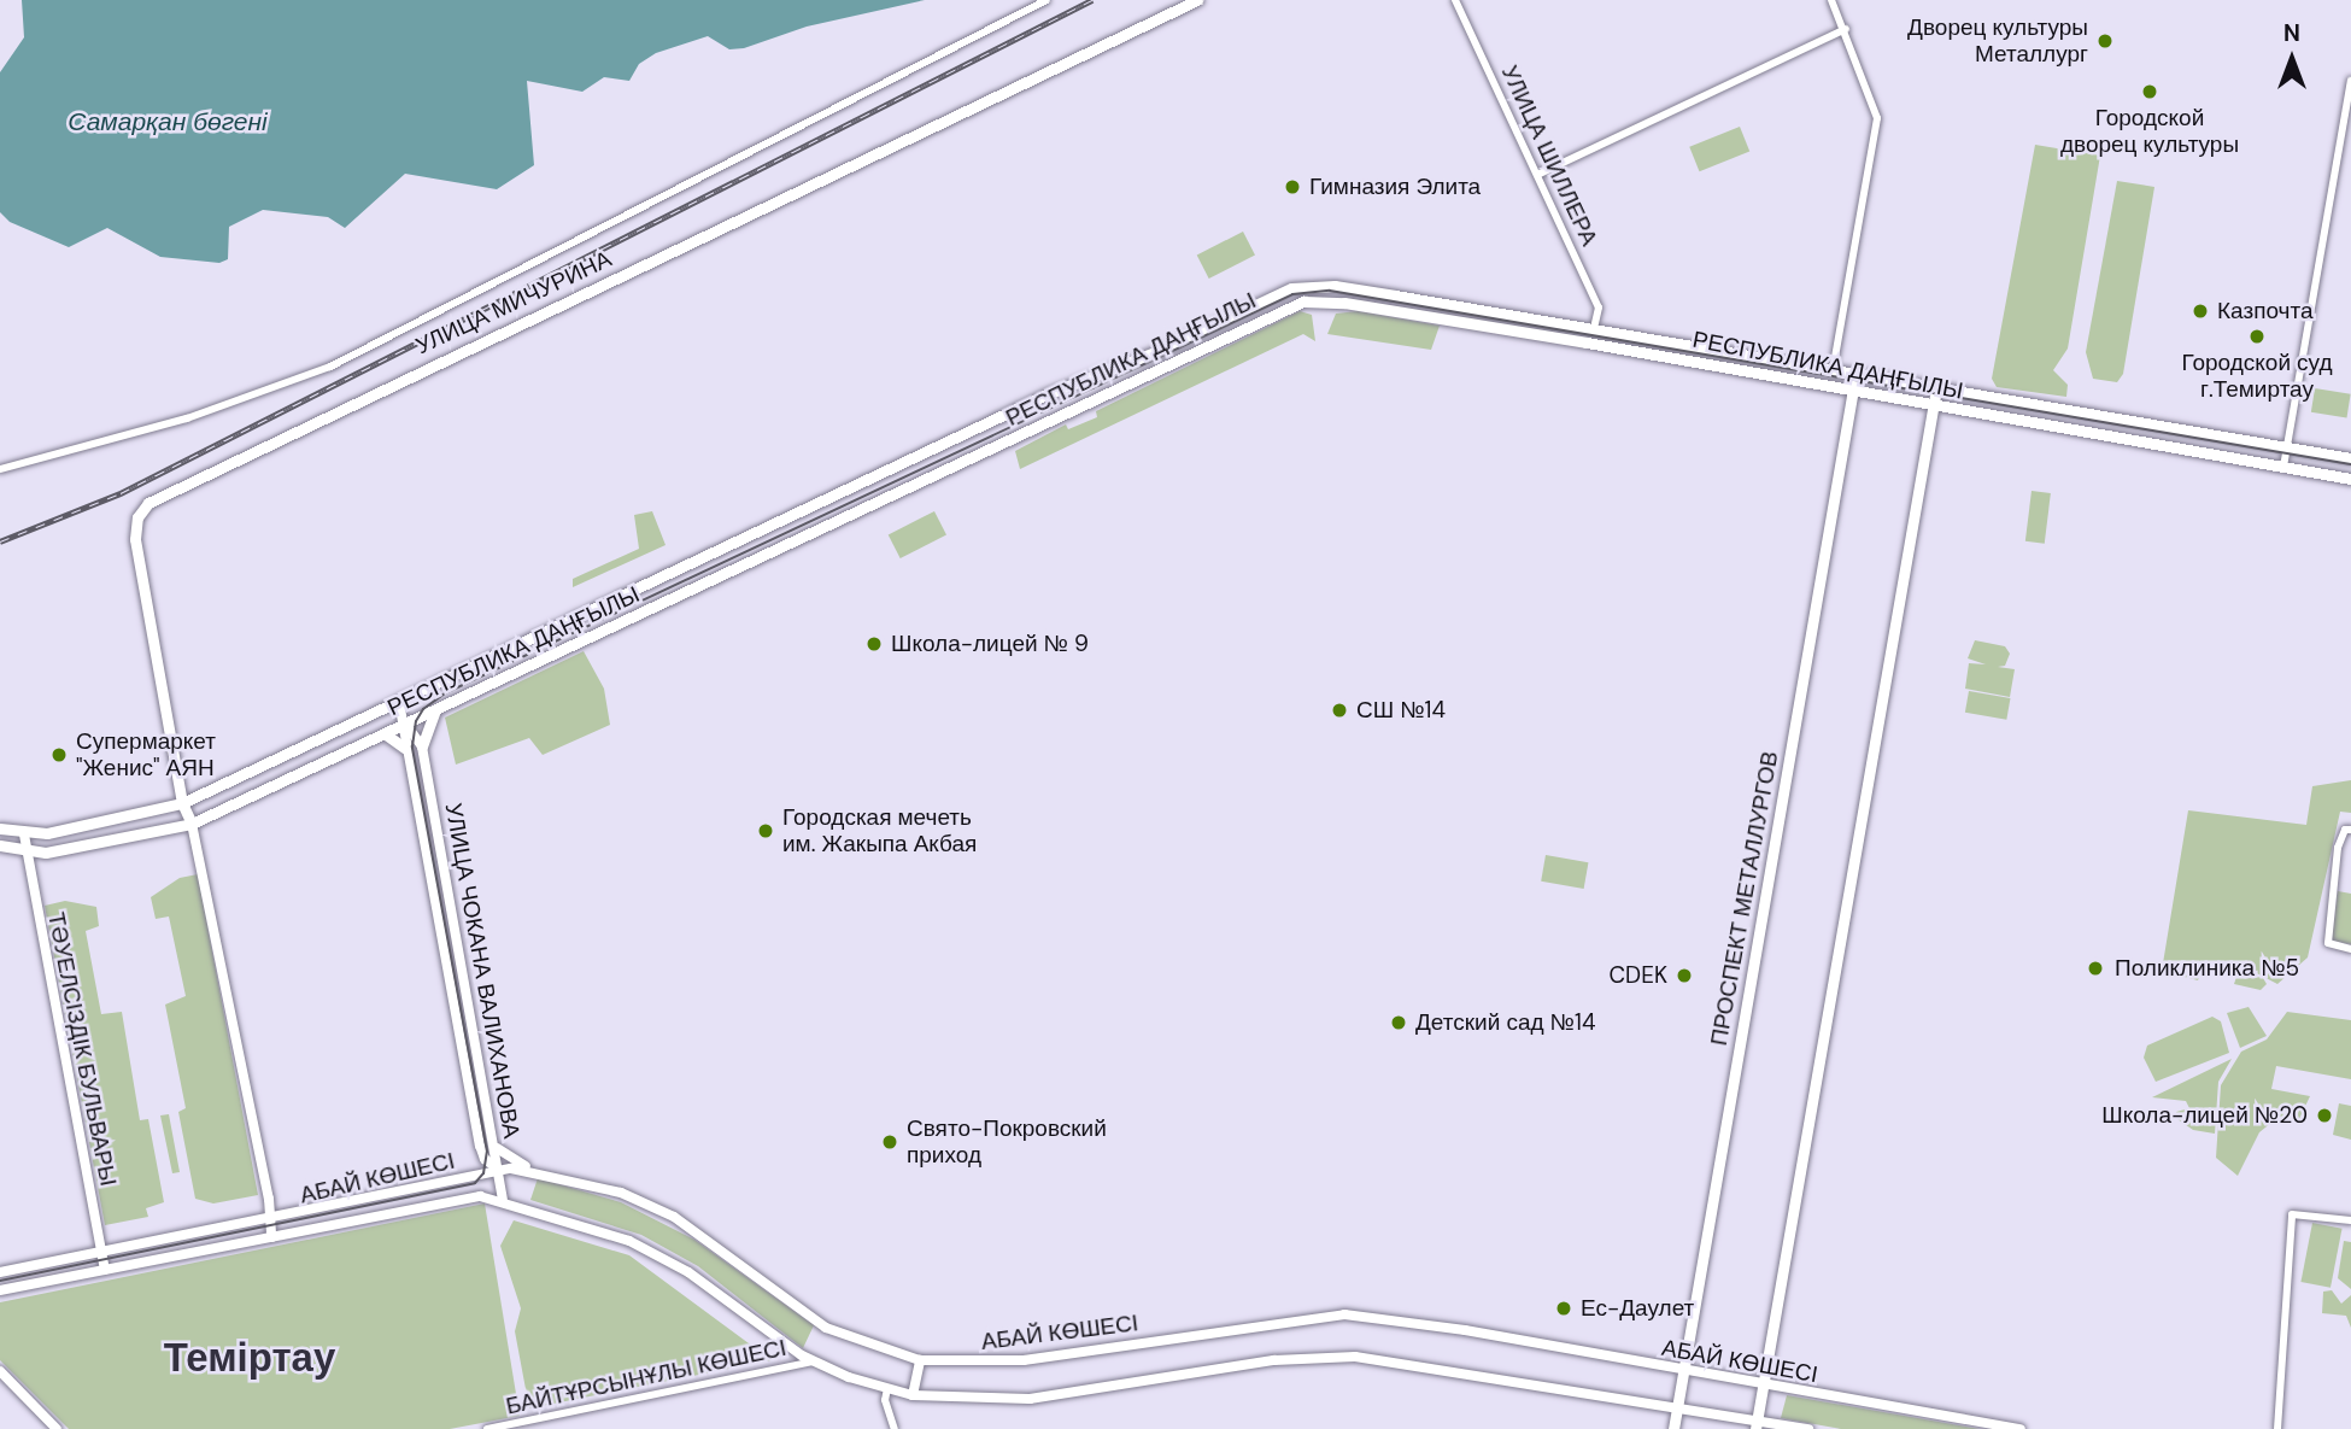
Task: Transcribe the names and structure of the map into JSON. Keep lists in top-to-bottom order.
{
  "streets": {
    "main road": ["УЛИЦА МИЧУРИНА", "РЕСПУБЛИКА ДАҢҒЫЛЫ", "ПРОСПЕКТ МЕТАЛЛУРГОВ"],
    "street": [
      "УЛИЦА ШИЛЛЕРА",
      "УЛИЦА ЧОКАНА ВАЛИХАНОВА",
      "ТӘУЕЛСІЗДІК БУЛЬВАРЫ",
      "АБАЙ КӨШЕСІ",
      "БАЙТҰРСЫНҰЛЫ КӨШЕСІ"
    ]
  },
  "crossings": [
    ["УЛИЦА ШИЛЛЕРА", "РЕСПУБЛИКА ДАҢҒЫЛЫ"],
    ["УЛИЦА МИЧУРИНА", "РЕСПУБЛИКА ДАҢҒЫЛЫ"],
    ["РЕСПУБЛИКА ДАҢҒЫЛЫ", "ПРОСПЕКТ МЕТАЛЛУРГОВ"],
    ["РЕСПУБЛИКА ДАҢҒЫЛЫ", "УЛИЦА ЧОКАНА ВАЛИХАНОВА"],
    ["РЕСПУБЛИКА ДАҢҒЫЛЫ", "ТӘУЕЛСІЗДІК БУЛЬВАРЫ"],
    ["ПРОСПЕКТ МЕТАЛЛУРГОВ", "АБАЙ КӨШЕСІ"],
    ["УЛИЦА ЧОКАНА ВАЛИХАНОВА", "АБАЙ КӨШЕСІ"],
    ["ТӘУЕЛСІЗДІК БУЛЬВАРЫ", "АБАЙ КӨШЕСІ"],
    ["АБАЙ КӨШЕСІ", "БАЙТҰРСЫНҰЛЫ КӨШЕСІ"]
  ],
  "districts": ["Теміртау"],
  "water": ["Самарқан бөгені"],
  "places": [
    "Дворец культуры Металлург",
    "Городской дворец культуры",
    "Гимназия Элита",
    "Казпочта",
    "Городской суд г.Темиртау",
    "Школа-лицей № 9",
    "СШ №14",
    "Супермаркет \"Женис\" АЯН",
    "Городская мечеть им. Жакыпа Акбая",
    "Поликлиника №5",
    "CDEK",
    "Детский сад №14",
    "Школа-лицей №20",
    "Свято-Покровский приход",
    "Ес-Даулет"
  ],
  "north": "top"
}
